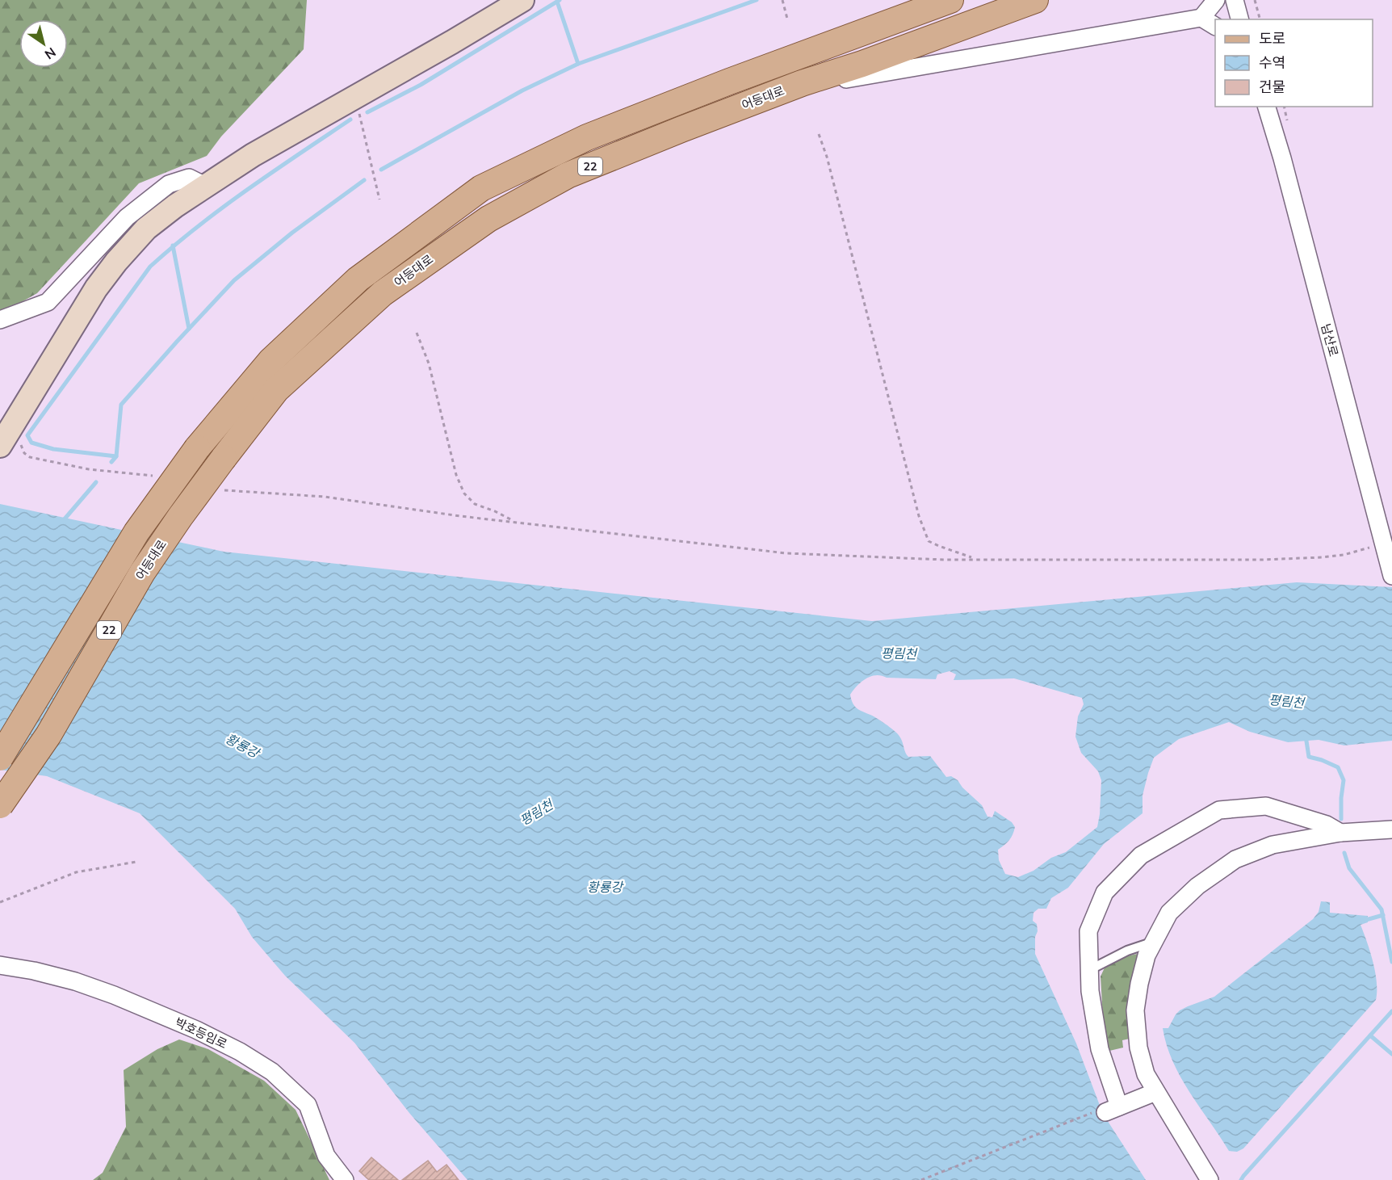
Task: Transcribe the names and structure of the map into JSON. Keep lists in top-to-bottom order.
{
  "streets": {
    "main road": ["어등대로", "22"],
    "street": ["남산로", "박호등임로"]
  },
  "water": ["평림천", "황룡강"],
  "legend": ["도로", "수역", "건물"],
  "north": "bottom right"
}
